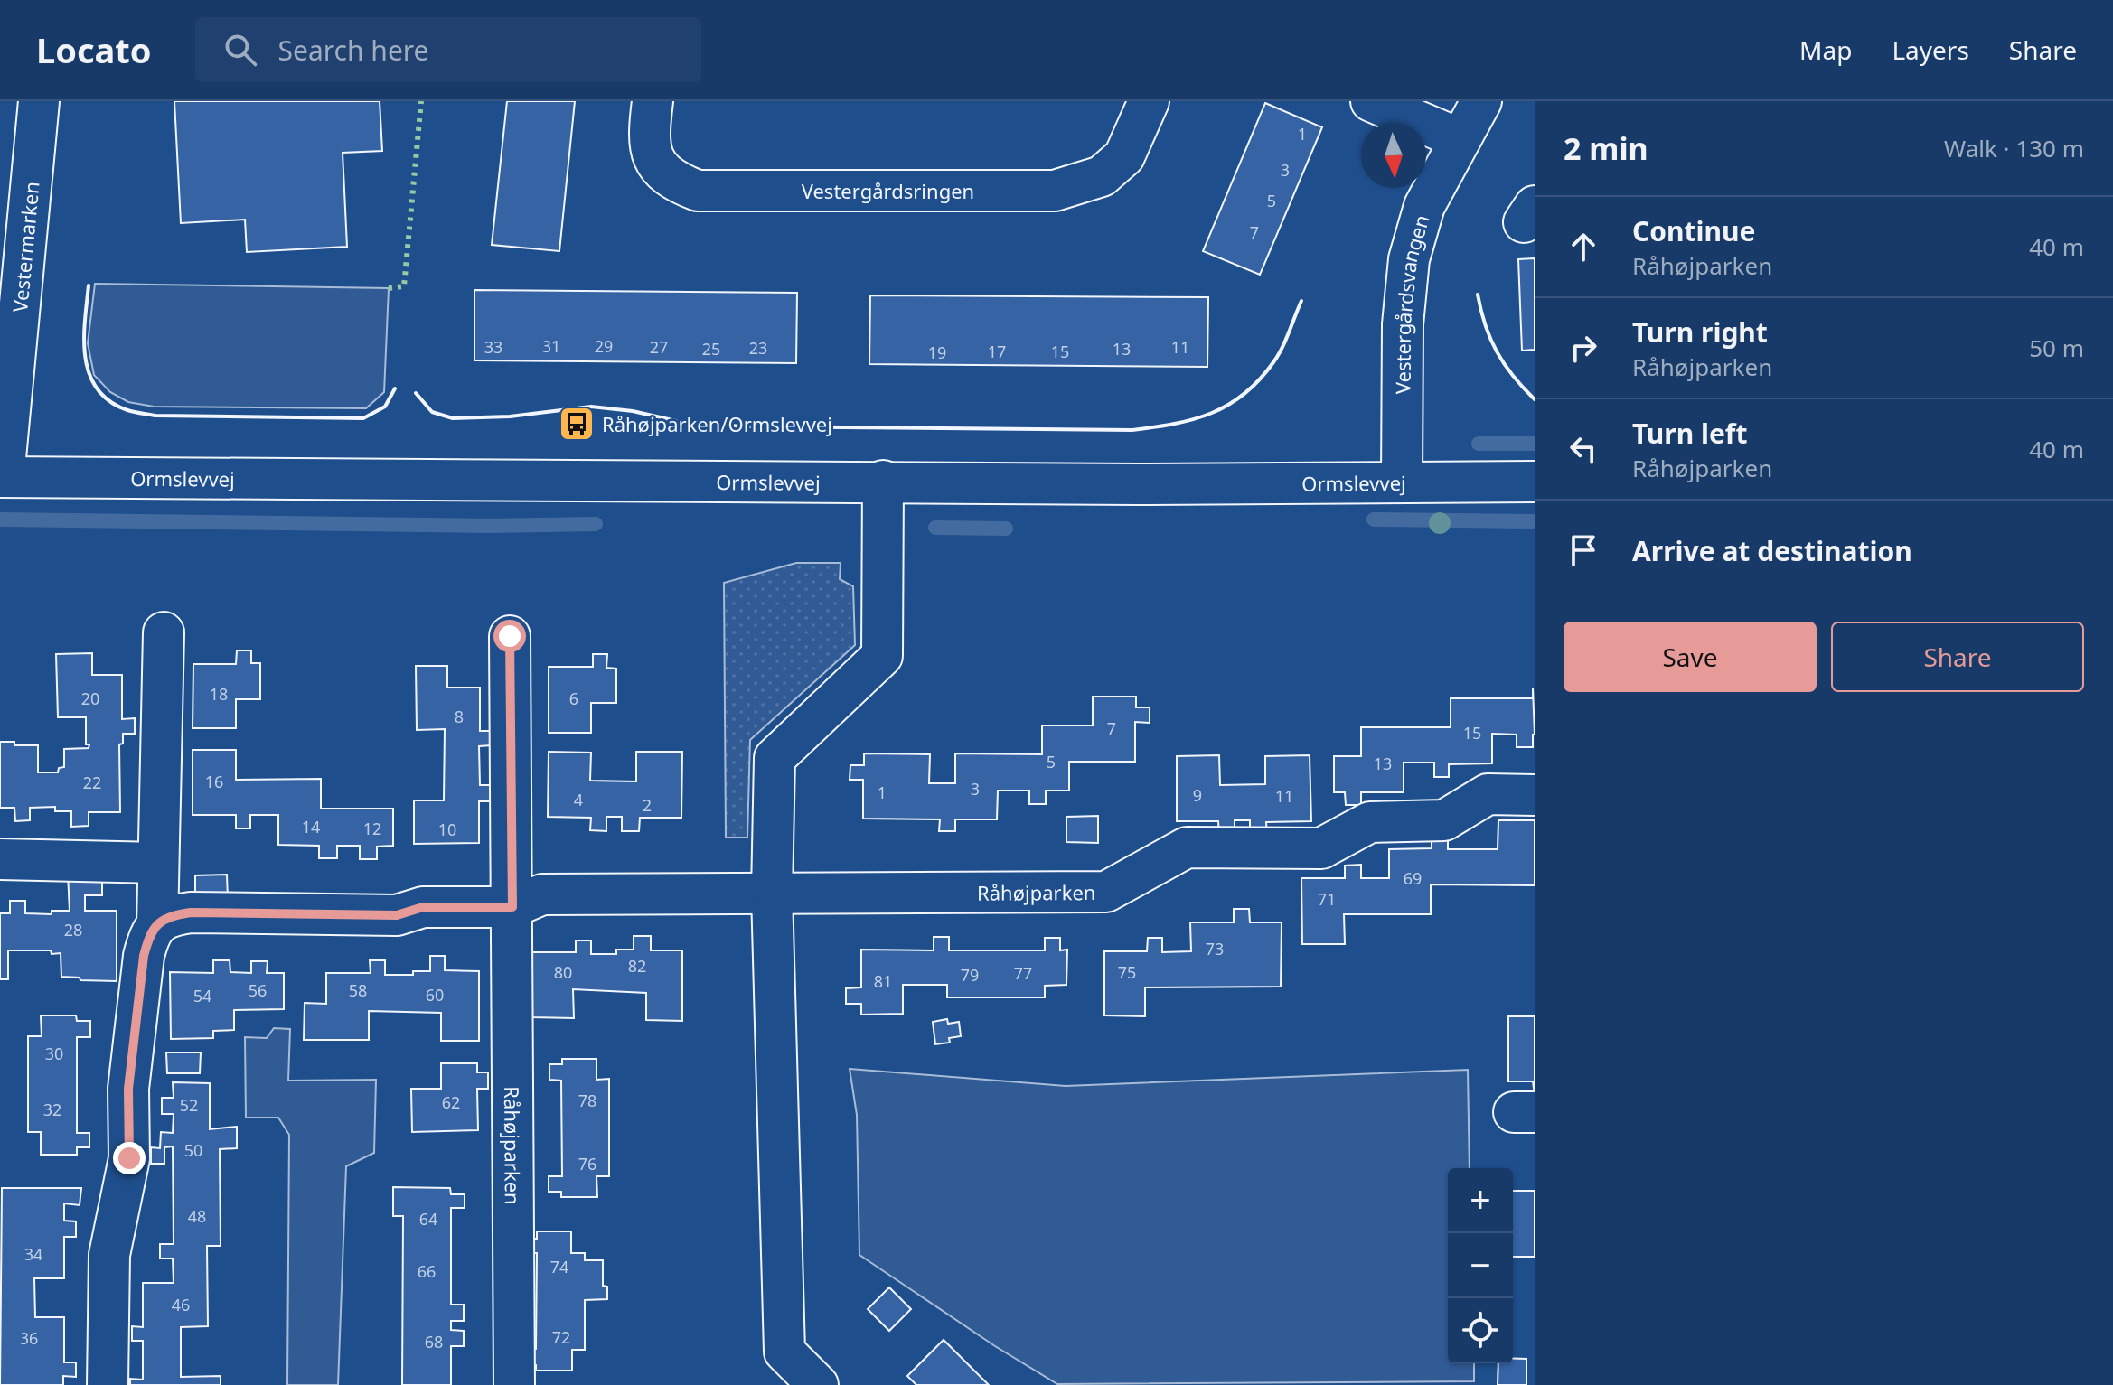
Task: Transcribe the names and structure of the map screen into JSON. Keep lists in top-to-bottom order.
{
  "streets": {
    "street": [
      "Vestergårdsringen",
      "Vestermarken",
      "Vestergårdsvangen",
      "Ormslevvej",
      "Råhøjparken"
    ]
  },
  "crossings": [
    ["Vestermarken", "Ormslevvej"],
    ["Vestergårdsvangen", "Ormslevvej"]
  ],
  "places": {
    "bus stop": ["Råhøjparken/Ormslevvej"]
  },
  "house_numbers": [
    "1",
    "3",
    "5",
    "7",
    "31",
    "29",
    "33",
    "27",
    "11",
    "23",
    "25",
    "13",
    "17",
    "15",
    "19",
    "18",
    "20",
    "6",
    "8",
    "7",
    "15",
    "5",
    "13",
    "16",
    "22",
    "3",
    "1",
    "9",
    "11",
    "4",
    "2",
    "14",
    "12",
    "10",
    "69",
    "71",
    "28",
    "73",
    "82",
    "80",
    "75",
    "77",
    "79",
    "81",
    "56",
    "58",
    "60",
    "54",
    "30",
    "78",
    "62",
    "52",
    "32",
    "50",
    "76",
    "48",
    "64",
    "34",
    "74",
    "66",
    "46",
    "72",
    "36",
    "68"
  ],
  "north": "bottom",
  "page": {
    "header": "Locato",
    "search": "Search here",
    "nav": ["Map", "Layers", "Share"],
    "heading": ["2 min", "Walk · 130 m"],
    "list": [
      ["Continue", "Råhøjparken", "40 m"],
      ["Turn right", "Råhøjparken", "50 m"],
      ["Turn left", "Råhøjparken", "40 m"],
      "Arrive at destination"
    ],
    "buttons": ["Save", "Share"],
    "map_buttons": ["+", "−"]
  }
}
